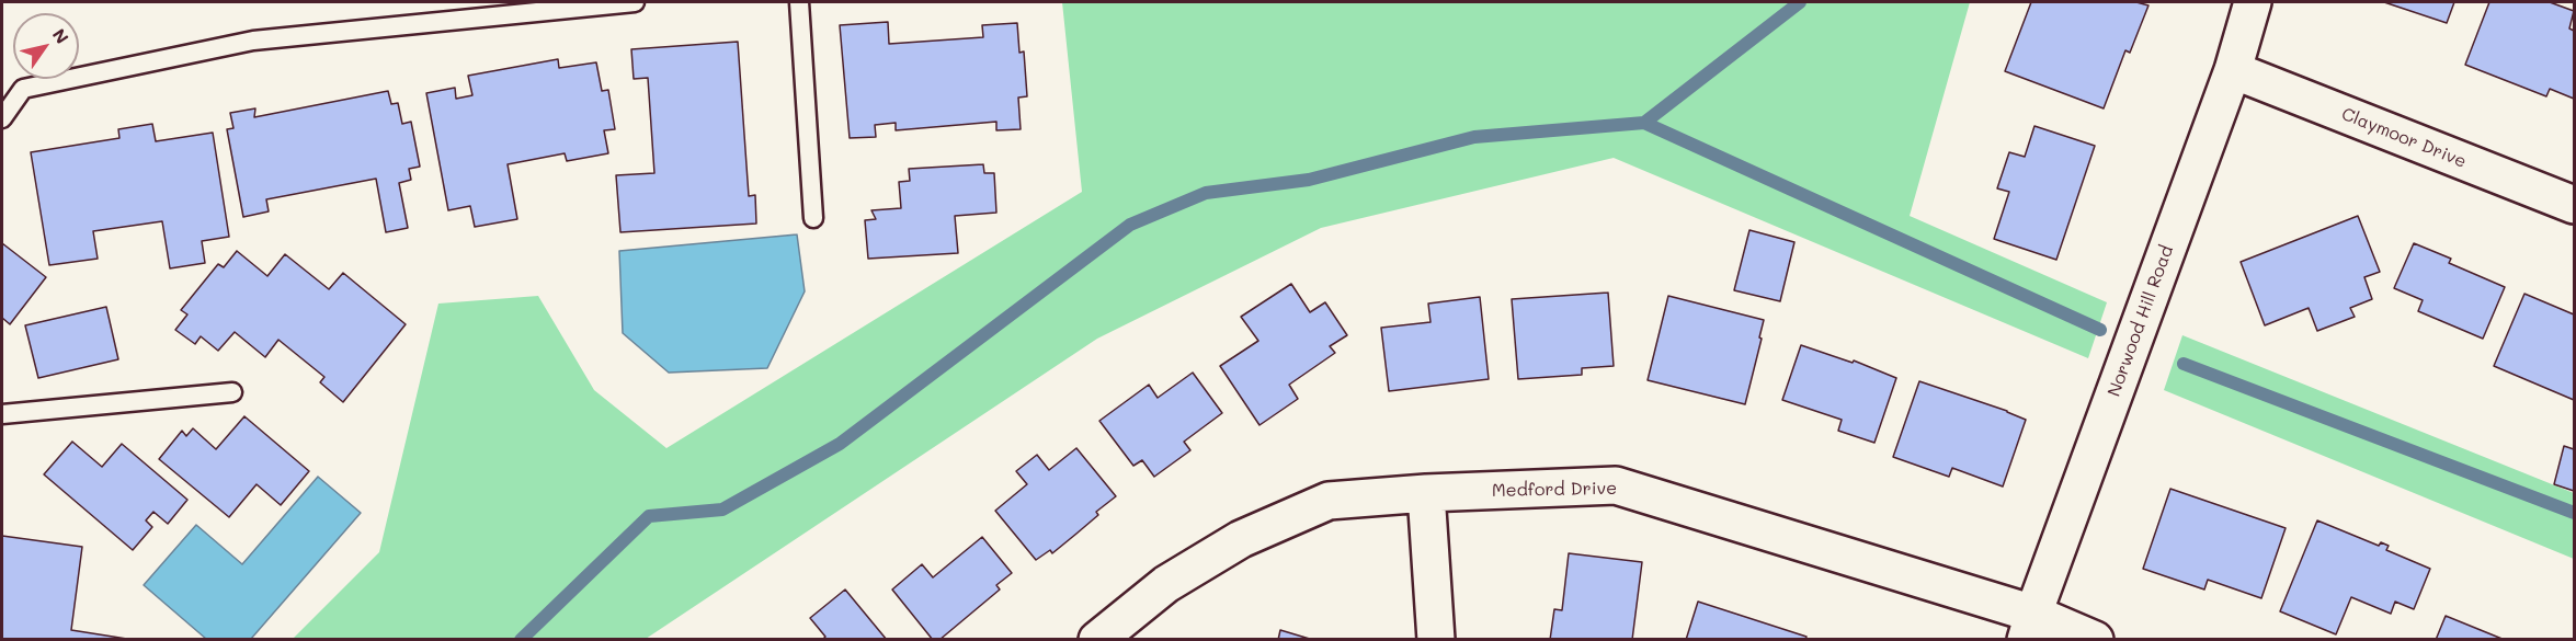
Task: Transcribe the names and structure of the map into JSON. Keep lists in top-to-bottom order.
{
  "streets": {
    "street": ["Claymoor Drive", "Norwood Hill Road", "Medford Drive"]
  },
  "crossings": [
    ["Claymoor Drive", "Norwood Hill Road"],
    ["Norwood Hill Road", "Medford Drive"]
  ],
  "north": "top right"
}
